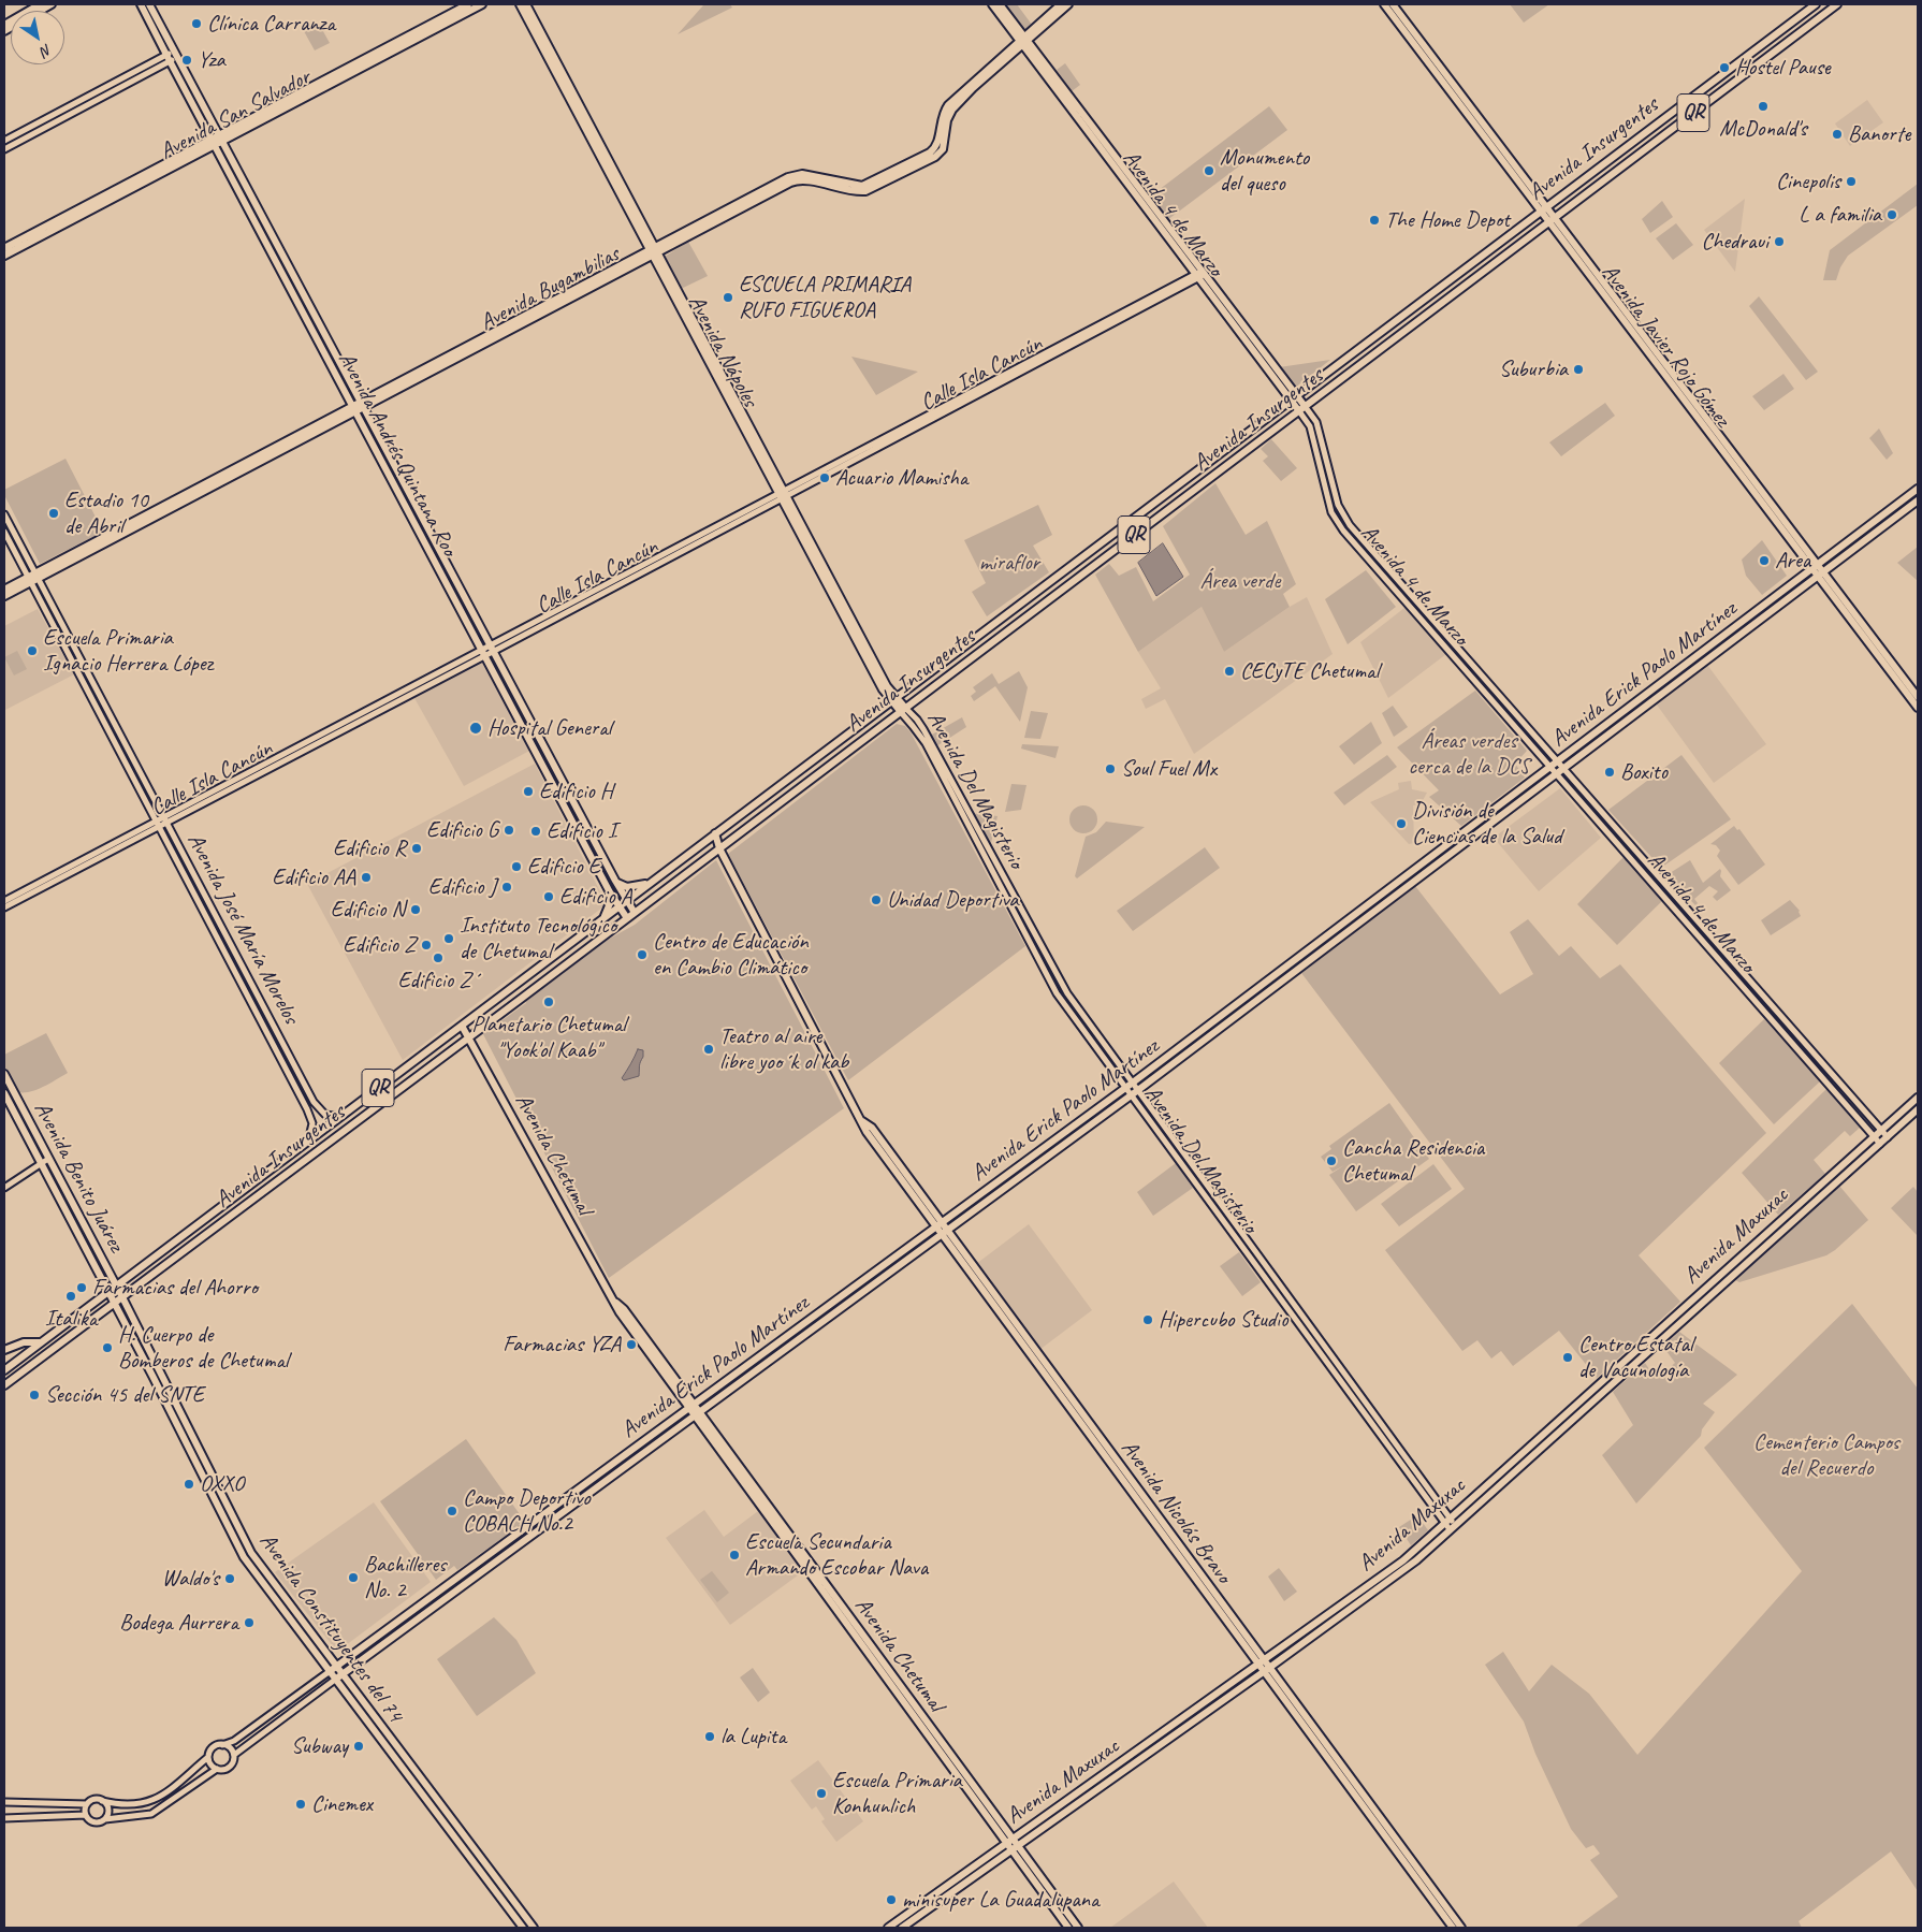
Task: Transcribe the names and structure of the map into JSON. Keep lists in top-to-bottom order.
{
  "streets": {
    "main road": [
      "QR",
      "Avenida San Salvador",
      "Avenida Insurgentes",
      "Avenida 4 de Marzo",
      "Avenida Bugambilias",
      "Avenida Javier Rojo Gómez",
      "Avenida Nápoles",
      "Avenida Andrés Quintana Roo",
      "Avenida Erick Paolo Martínez",
      "Avenida Chetumal",
      "Avenida Benito Juárez",
      "Avenida Maxuxac",
      "Avenida Nicolás Bravo",
      "Avenida Constituyentes del 74"
    ],
    "street": ["Calle Isla Cancún", "Avenida Del Magisterio", "Avenida José María Morelos"]
  },
  "crossings": [
    ["Avenida San Salvador", "Avenida Andrés Quintana Roo"],
    ["Avenida Insurgentes", "Avenida 4 de Marzo"],
    ["Avenida Insurgentes", "Avenida Javier Rojo Gómez"],
    ["Avenida Insurgentes", "Avenida Nápoles"],
    ["Avenida Insurgentes", "Avenida Andrés Quintana Roo"],
    ["Avenida Insurgentes", "Avenida Del Magisterio"],
    ["Avenida Insurgentes", "Avenida José María Morelos"],
    ["Avenida Insurgentes", "Avenida Chetumal"],
    ["Avenida Insurgentes", "Avenida Benito Juárez"],
    ["Avenida Insurgentes", "Avenida Nicolás Bravo"],
    ["Avenida Insurgentes", "Avenida Constituyentes del 74"],
    ["Avenida 4 de Marzo", "Avenida Bugambilias"],
    ["Avenida 4 de Marzo", "Calle Isla Cancún"],
    ["Avenida 4 de Marzo", "Avenida Erick Paolo Martínez"],
    ["Avenida 4 de Marzo", "Avenida Maxuxac"],
    ["Avenida Bugambilias", "Avenida Nápoles"],
    ["Avenida Bugambilias", "Avenida Andrés Quintana Roo"],
    ["Avenida Bugambilias", "Avenida José María Morelos"],
    ["Avenida Javier Rojo Gómez", "Avenida Erick Paolo Martínez"],
    ["Avenida Nápoles", "Calle Isla Cancún"],
    ["Avenida Nápoles", "Avenida Del Magisterio"],
    ["Calle Isla Cancún", "Avenida Andrés Quintana Roo"],
    ["Calle Isla Cancún", "Avenida José María Morelos"],
    ["Avenida Erick Paolo Martínez", "Avenida Del Magisterio"],
    ["Avenida Erick Paolo Martínez", "Avenida Chetumal"],
    ["Avenida Erick Paolo Martínez", "Avenida Nicolás Bravo"],
    ["Avenida Erick Paolo Martínez", "Avenida Constituyentes del 74"],
    ["Avenida Del Magisterio", "Avenida Maxuxac"],
    ["Avenida Chetumal", "Avenida Maxuxac"],
    ["Avenida Benito Juárez", "Avenida Constituyentes del 74"],
    ["Avenida Maxuxac", "Avenida Nicolás Bravo"]
  ],
  "parks": [
    "miraflor",
    "Área verde",
    "Áreas verdes cerca de la DCS",
    "Cementerio Campos del Recuerdo"
  ],
  "places": [
    "Clínica Carranza",
    "Yza",
    "Hostel Pause",
    "McDonald's",
    "Banorte",
    "Monumento del queso",
    "Cinepolis",
    "L a familia",
    "The Home Depot",
    "Chedraui",
    "ESCUELA PRIMARIA RUFO FIGUEROA",
    "Suburbia",
    "Acuario Mamisha",
    "Estadio 10 de Abril",
    "Area",
    "Escuela Primaria Ignacio Herrera López",
    "CECyTE Chetumal",
    "Hospital General",
    "Soul Fuel Mx",
    "Boxito",
    "Edificio H",
    "División de Ciencias de la Salud",
    "Edificio G",
    "Edificio I",
    "Edificio R",
    "Edificio E",
    "Edificio AA",
    "Edificio J",
    "Edificio A",
    "Unidad Deportiva",
    "Edificio N",
    "Instituto Tecnológico de Chetumal",
    "Edificio Z",
    "Centro de Educación en Cambio Climático",
    "Edificio Z´",
    "Planetario Chetumal \"Yook'ol Kaab\"",
    "Teatro al aire libre yoo´k ol kab",
    "Cancha Residencia Chetumal",
    "Farmacias del Ahorro",
    "Italika",
    "Hipercubo Studio",
    "Farmacias YZA",
    "H. Cuerpo de Bomberos de Chetumal",
    "Centro Estatal de Vacunología",
    "Sección 45 del SNTE",
    "OXXO",
    "Campo Deportivo COBACH No.2",
    "Escuela Secundaria Armando Escobar Nava",
    "Bachilleres No. 2",
    "Waldo's",
    "Bodega Aurrera",
    "la Lupita",
    "Subway",
    "Escuela Primaria Konhunlich",
    "Cinemex",
    "minisuper La Guadalupana"
  ],
  "north": "bottom right"
}
